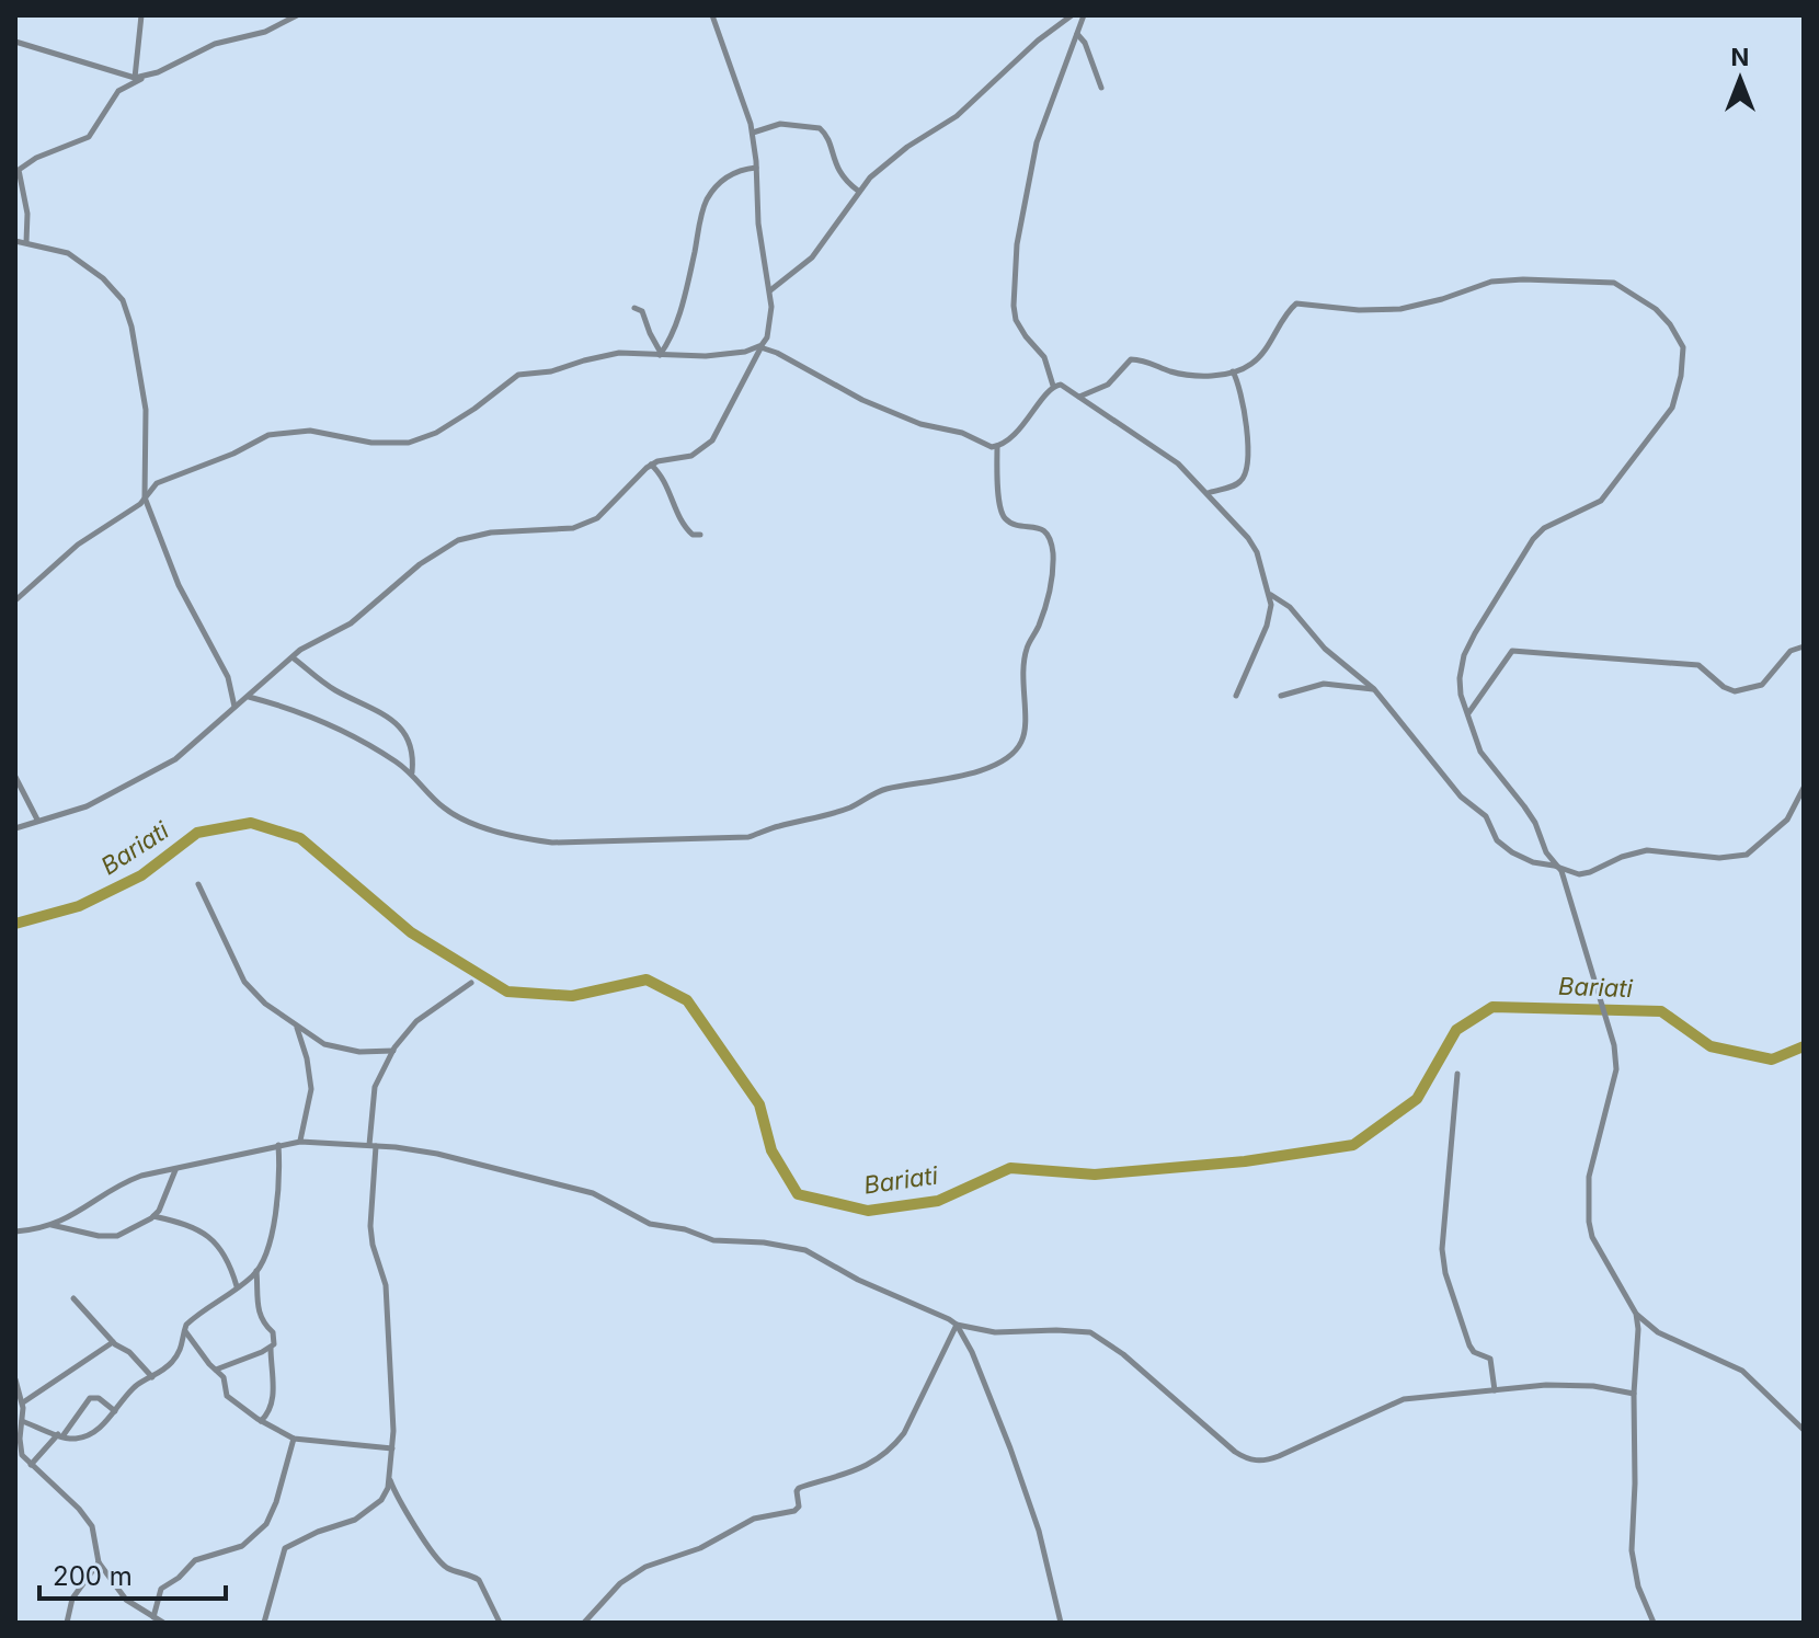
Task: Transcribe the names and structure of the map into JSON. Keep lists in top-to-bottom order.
{
  "water": ["Bariati"],
  "scale_bar": "200 m",
  "north": "top"
}
